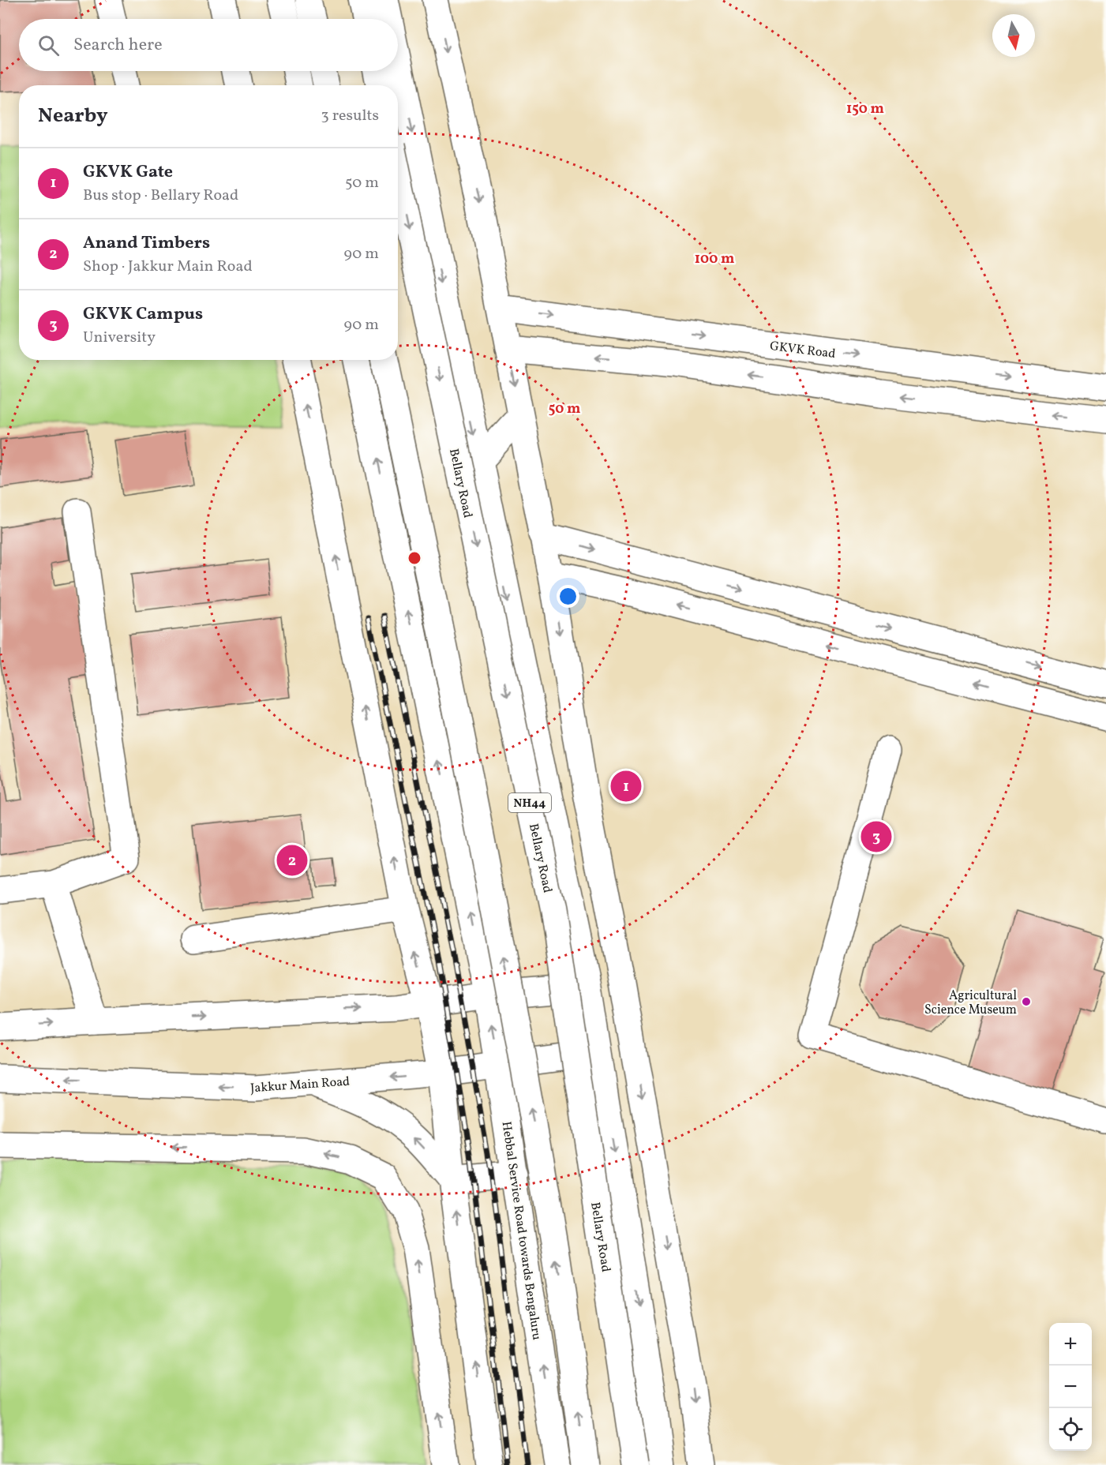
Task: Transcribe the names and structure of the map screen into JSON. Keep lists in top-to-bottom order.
{
  "streets": {
    "main road": [
      "GKVK Road",
      "Bellary Road",
      "NH44",
      "Jakkur Main Road",
      "Hebbal Service Road towards Bengaluru"
    ]
  },
  "crossings": [
    ["Bellary Road", "Jakkur Main Road"],
    ["Jakkur Main Road", "Hebbal Service Road towards Bengaluru"]
  ],
  "places": ["Agricultural Science Museum"],
  "north": "bottom",
  "page": {
    "search": "Search here",
    "heading": ["Nearby", "3 results"],
    "list": [
      {
        "mark": "1",
        "name": "GKVK Gate",
        "note": "Bus stop · Bellary Road",
        "value": "50 m"
      },
      {
        "mark": "2",
        "name": "Anand Timbers",
        "note": "Shop · Jakkur Main Road",
        "value": "90 m"
      },
      {
        "mark": "3",
        "name": "GKVK Campus",
        "note": "University",
        "value": "90 m"
      }
    ],
    "pins": ["1", "3", "2"],
    "map_buttons": ["+", "−"]
  },
  "rings": ["150 m", "100 m", "50 m"]
}
